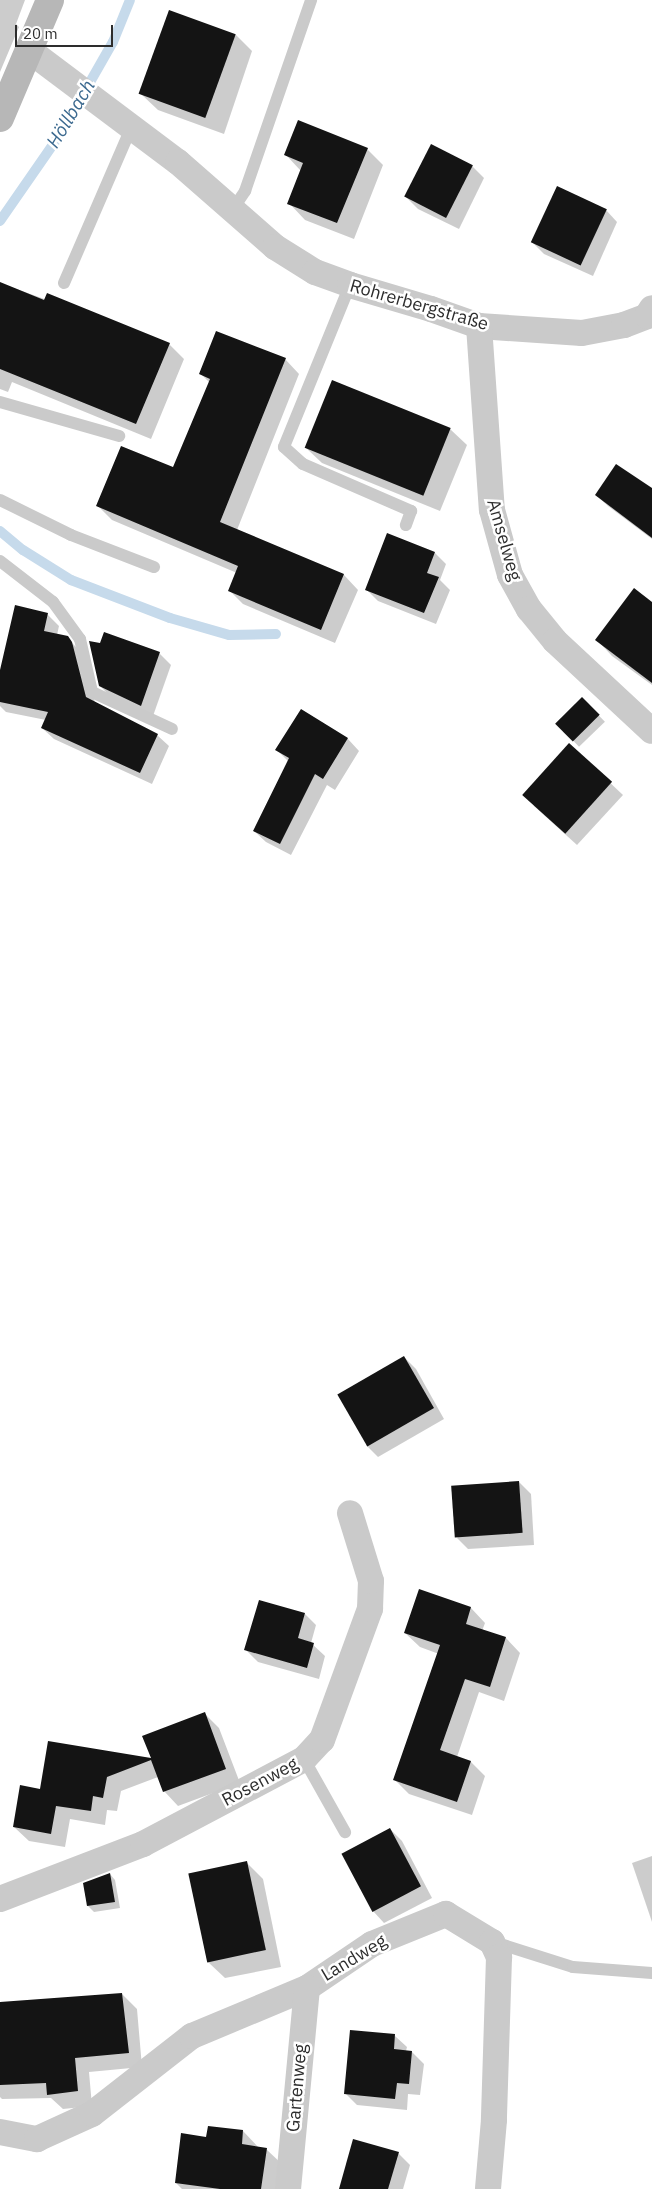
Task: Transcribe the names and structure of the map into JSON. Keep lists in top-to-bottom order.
{
  "streets": {
    "street": [
      "Rohrerbergstraße",
      "Amselweg",
      "Rosenweg",
      "Landweg",
      "Gartenweg"
    ]
  },
  "crossings": [
    ["Rohrerbergstraße", "Amselweg"],
    ["Landweg", "Gartenweg"]
  ],
  "water": ["Höllbach"],
  "scale_bar": "20 m"
}
